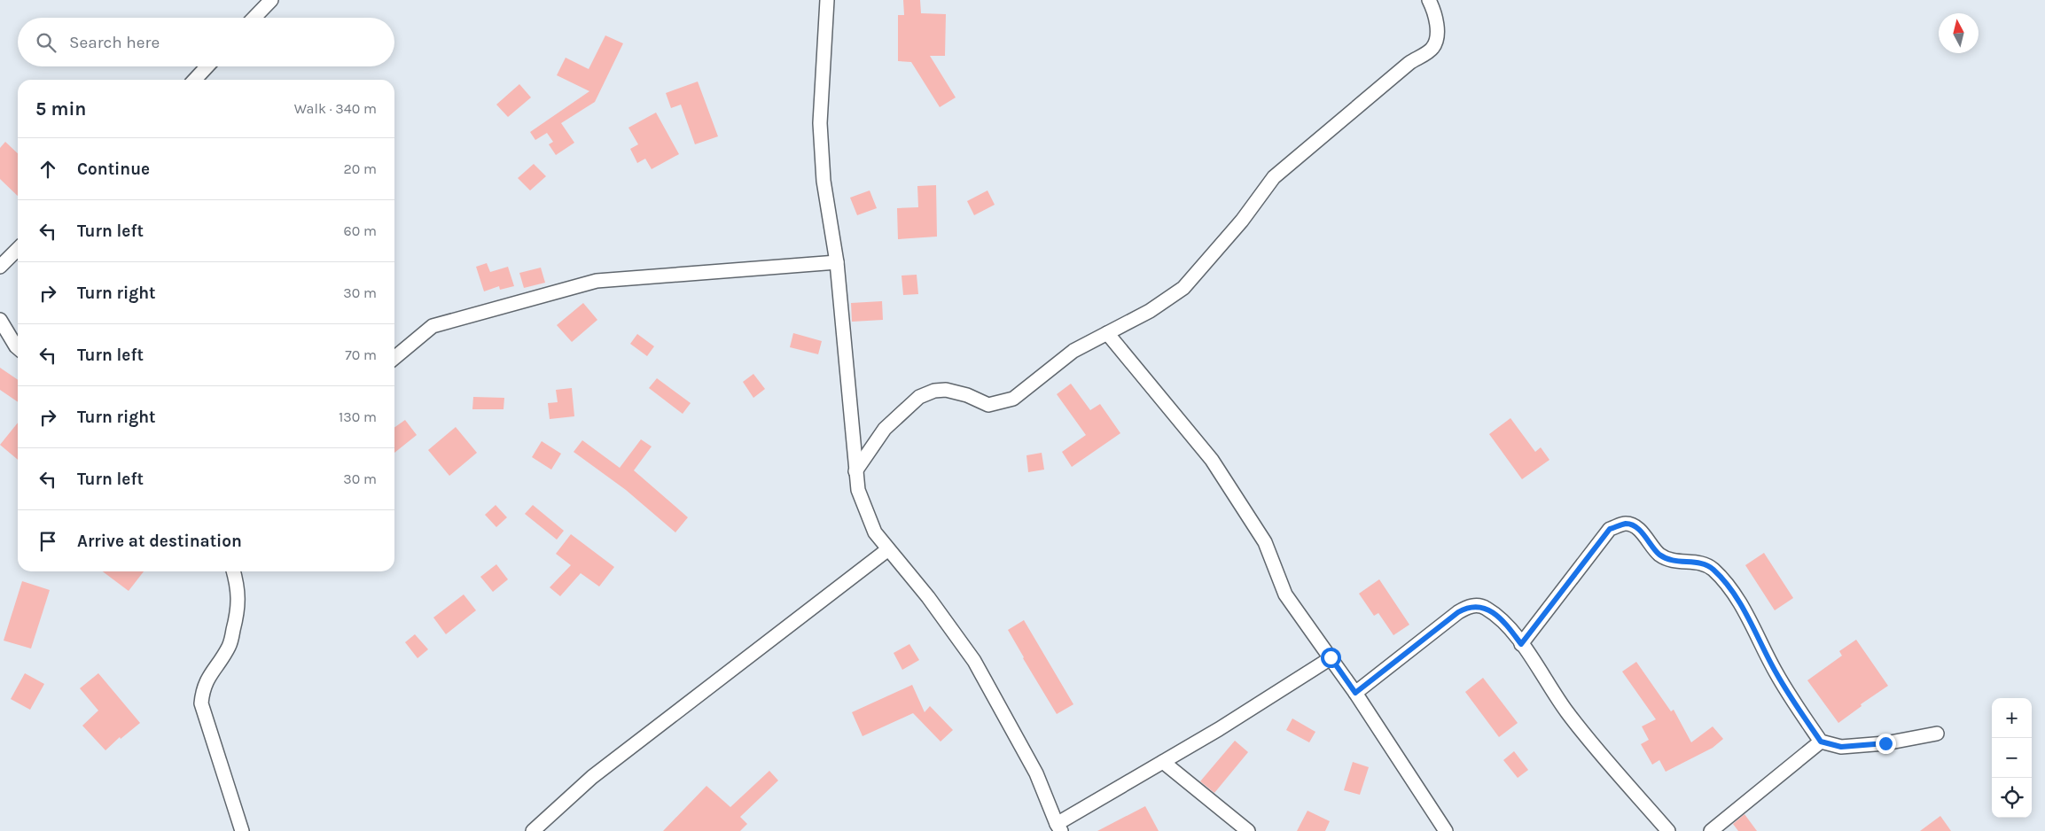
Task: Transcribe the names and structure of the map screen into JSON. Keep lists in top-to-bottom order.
{
  "north": "top",
  "page": {
    "search": "Search here",
    "heading": ["5 min", "Walk · 340 m"],
    "list": [
      ["Continue", "20 m"],
      ["Turn left", "60 m"],
      ["Turn right", "30 m"],
      ["Turn left", "70 m"],
      ["Turn right", "130 m"],
      ["Turn left", "30 m"],
      "Arrive at destination"
    ],
    "map_buttons": ["+", "−"]
  }
}
